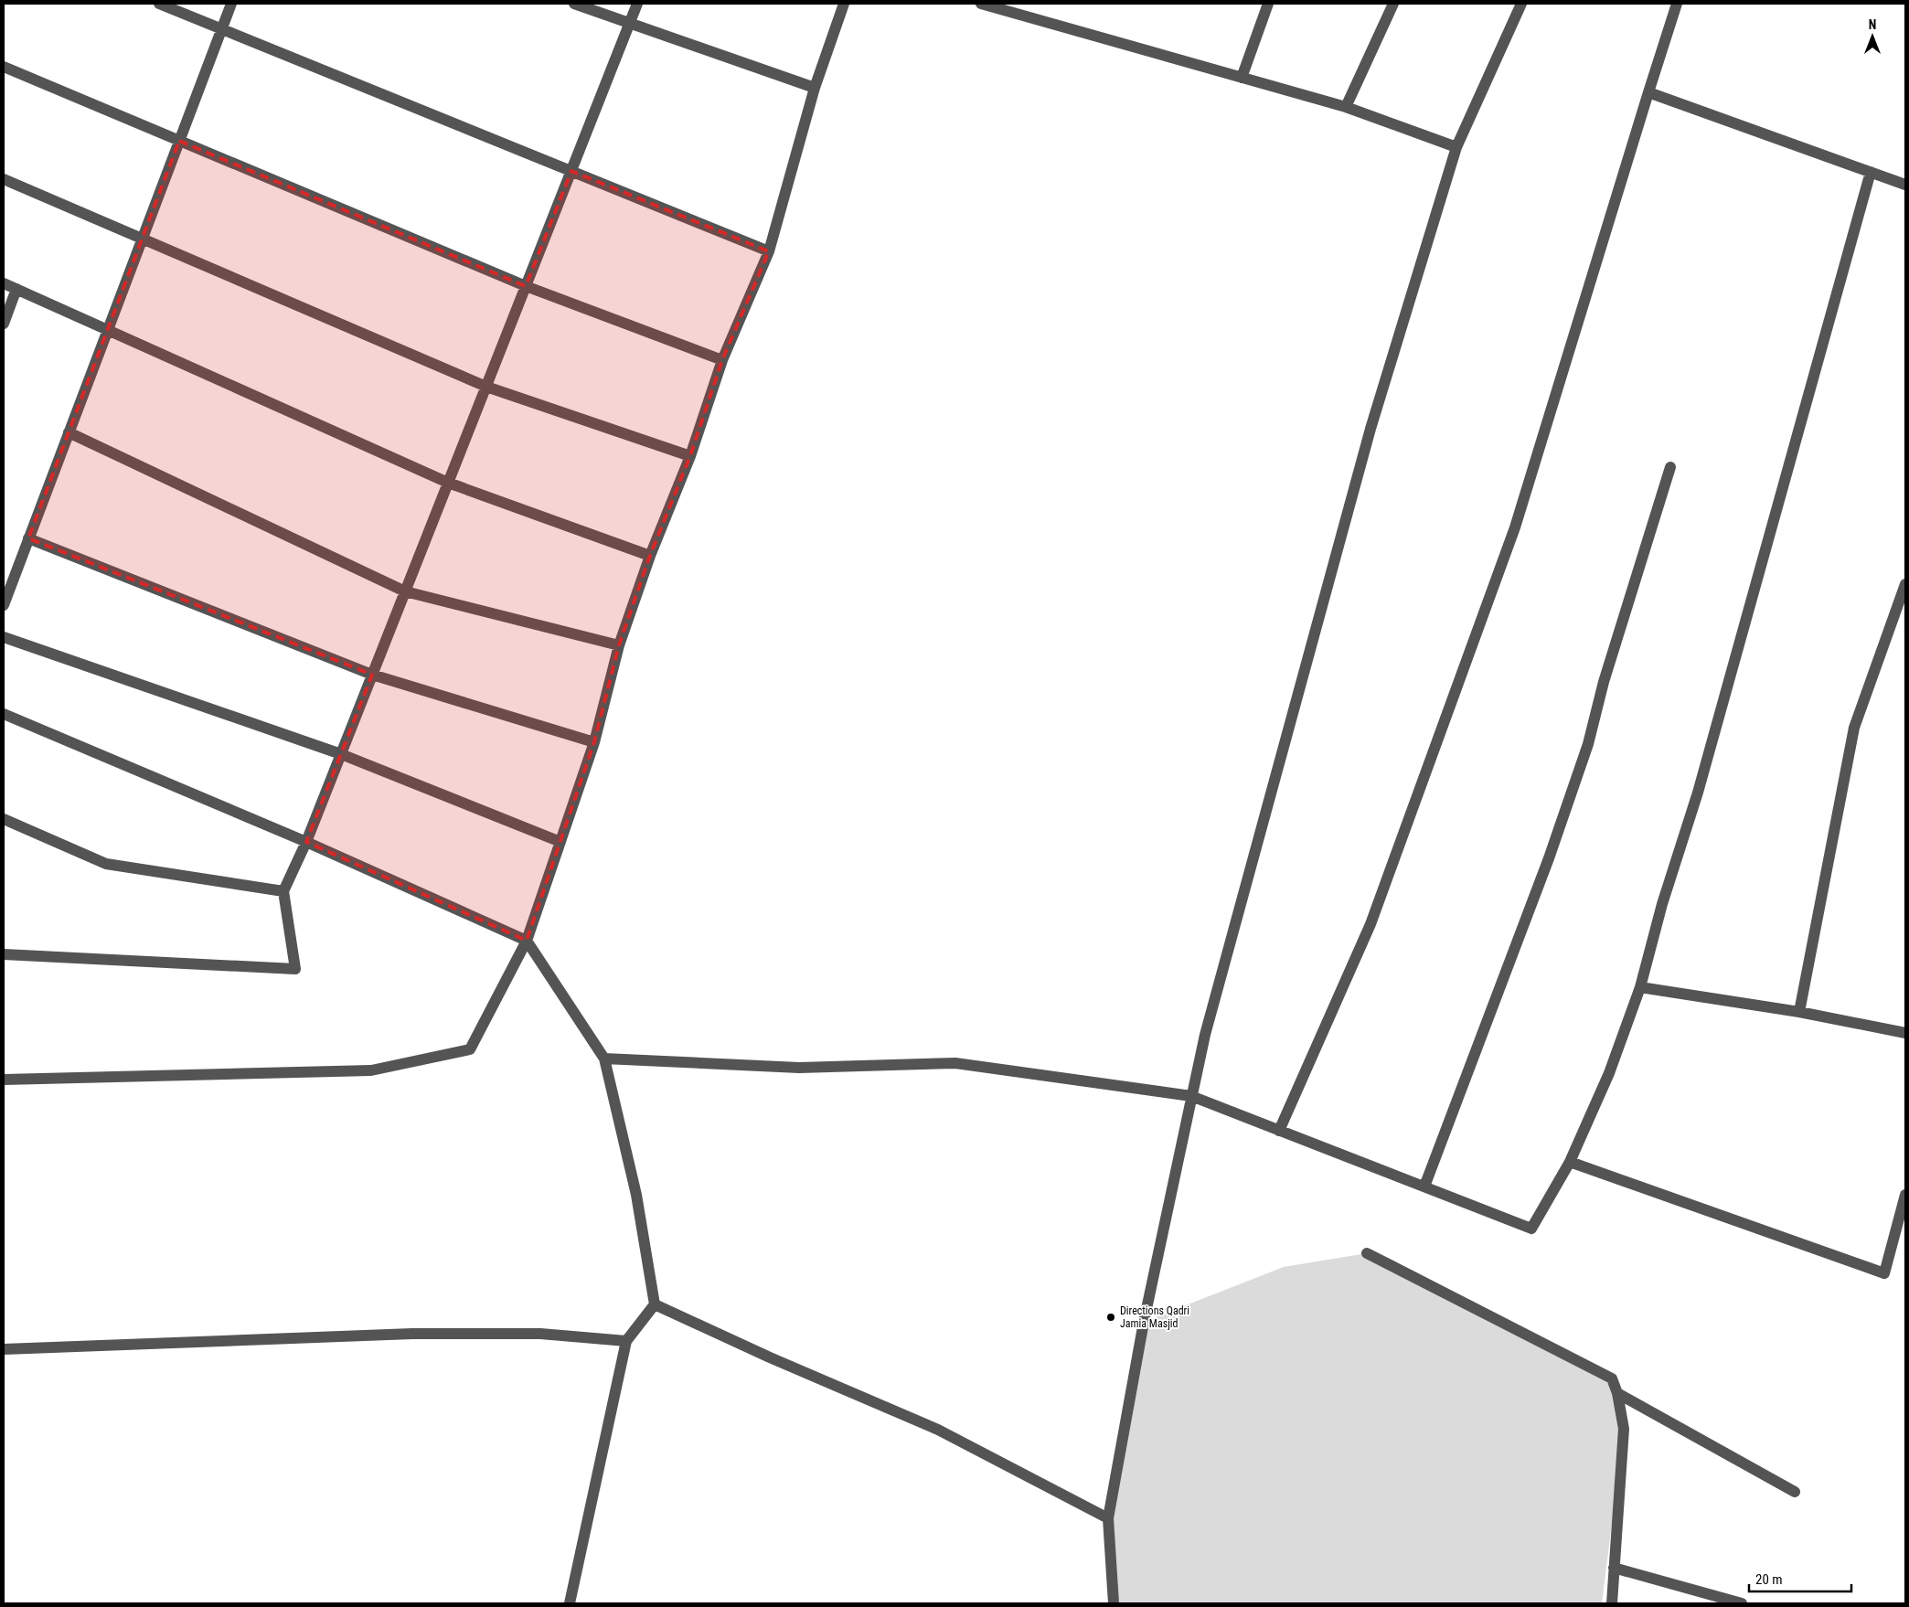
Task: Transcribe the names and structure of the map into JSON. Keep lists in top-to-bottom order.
{
  "places": ["Directions Qadri Jamia Masjid"],
  "scale_bar": "20 m",
  "north": "top"
}
